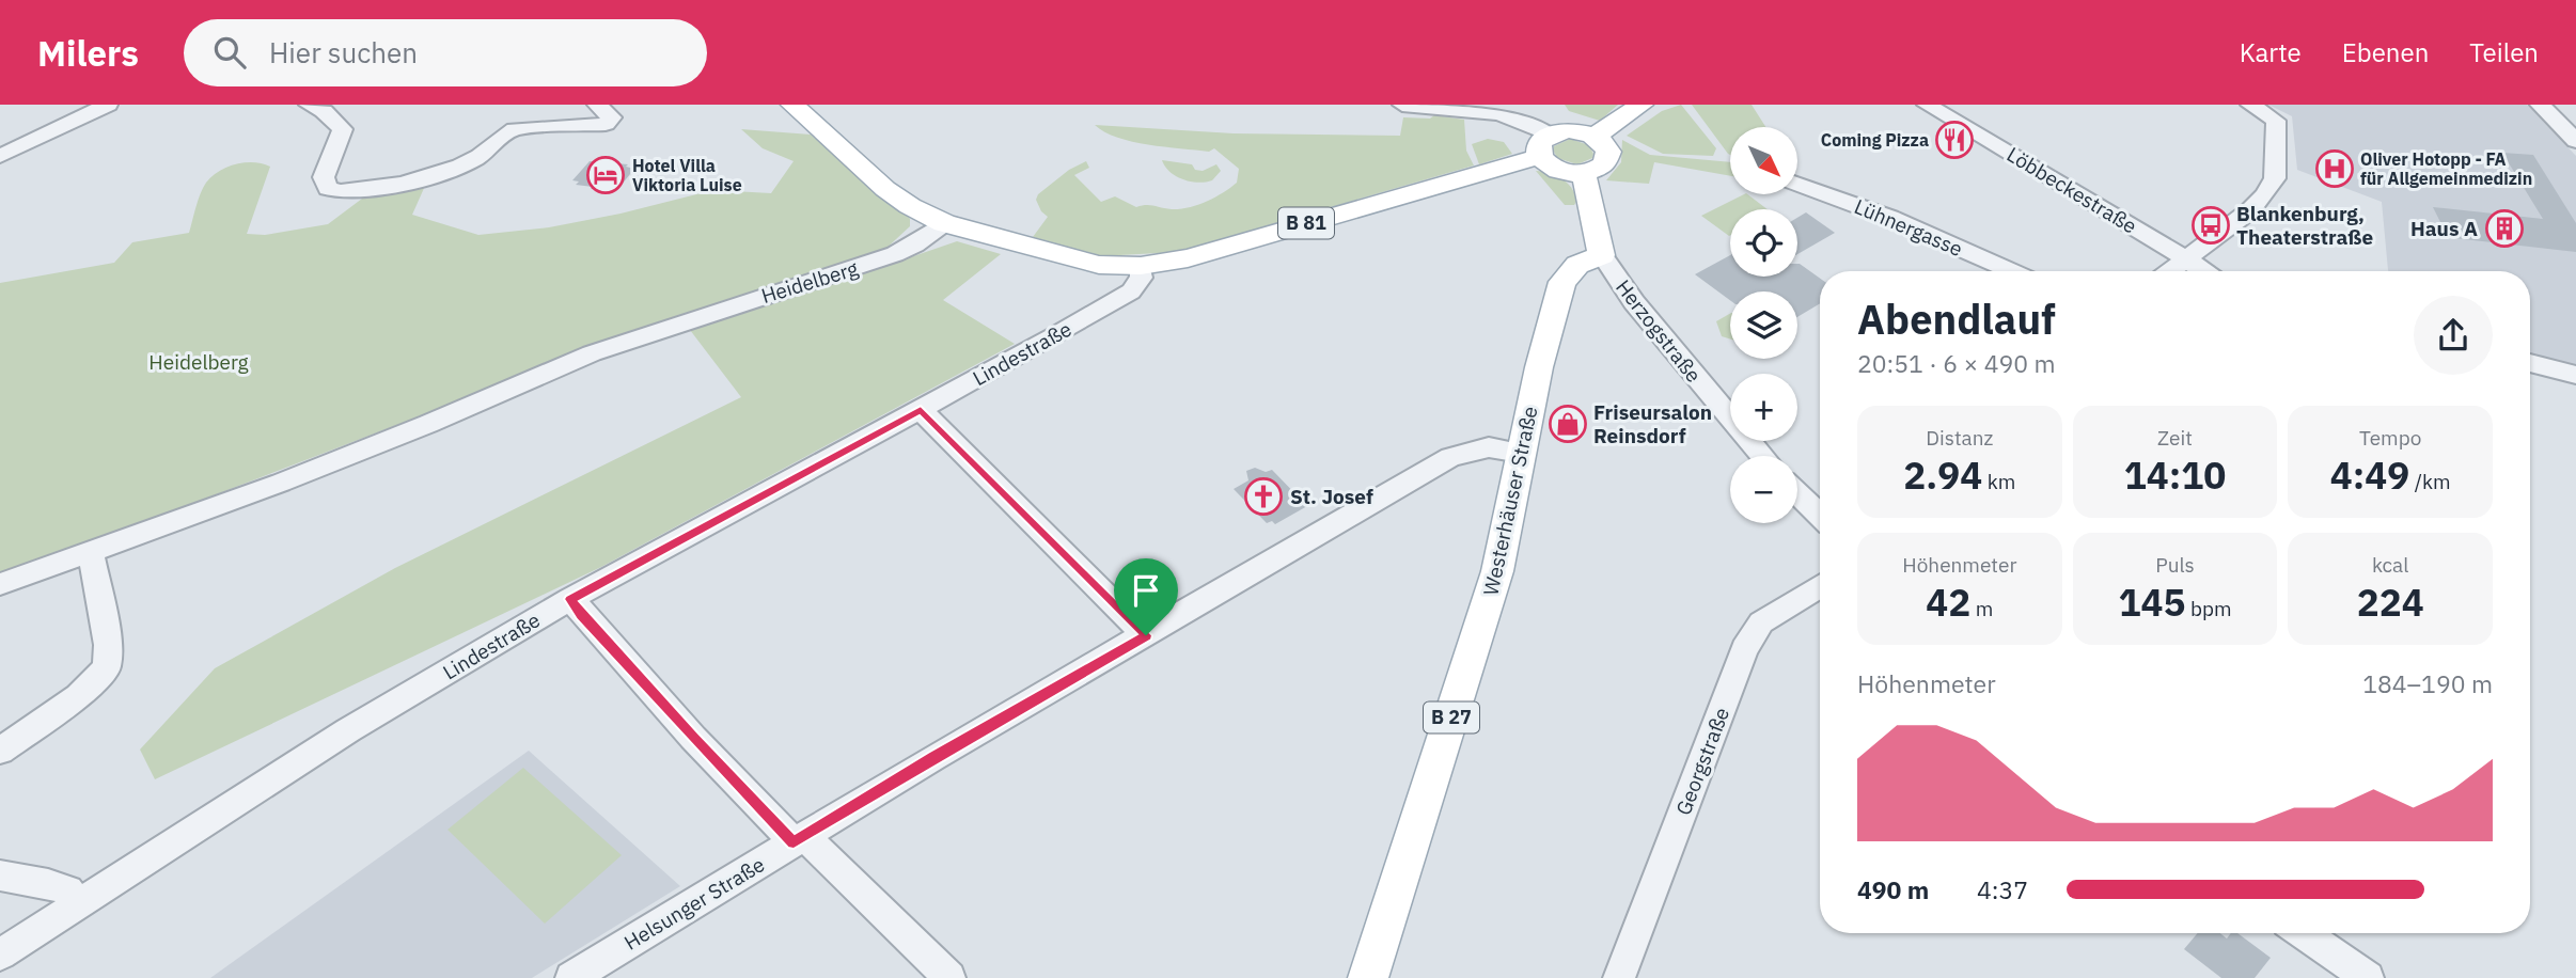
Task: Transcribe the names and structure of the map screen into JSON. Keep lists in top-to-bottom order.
{
  "streets": {
    "main road": [
      "B 81",
      "Herzogstraße",
      "Westerhäuser Straße",
      "B 27"
    ],
    "street": [
      "Löbbeckestraße",
      "Lühnergasse",
      "Heidelberg",
      "Lindestraße",
      "Georgstraße",
      "Helsunger Straße"
    ]
  },
  "crossings": [
    ["B 81", "Heidelberg"],
    ["B 81", "Herzogstraße"],
    ["B 81", "Lindestraße"],
    ["Herzogstraße", "Westerhäuser Straße"],
    ["Westerhäuser Straße", "Helsunger Straße"]
  ],
  "parks": ["Heidelberg"],
  "places": {
    "restaurant": ["Coming Pizza"],
    "hospital": ["Oliver Hotopp - FA für Allgemeinmedizin"],
    "hotel": ["Hotel Villa Viktoria Luise"],
    "bus stop": ["Blankenburg, Theaterstraße"],
    "building": ["Haus A"],
    "shop": ["Friseursalon Reinsdorf"],
    "church": ["St. Josef"]
  },
  "north": "bottom right",
  "page": {
    "header": "Milers",
    "search": "Hier suchen",
    "nav": ["Karte", "Ebenen", "Teilen"],
    "map_buttons": ["+", "−"],
    "heading": ["Abendlauf", "20:51 · 6 × 490 m"],
    "stats": [
      ["Distanz", "2.94 km"],
      ["Zeit", "14:10"],
      ["Tempo", "4:49 /km"],
      ["Höhenmeter", "42 m"],
      ["Puls", "145 bpm"],
      ["kcal", "224"]
    ],
    "chart": ["Höhenmeter", "184–190 m"],
    "list": [
      {
        "name": "490 m",
        "note": "4:37"
      }
    ]
  }
}
